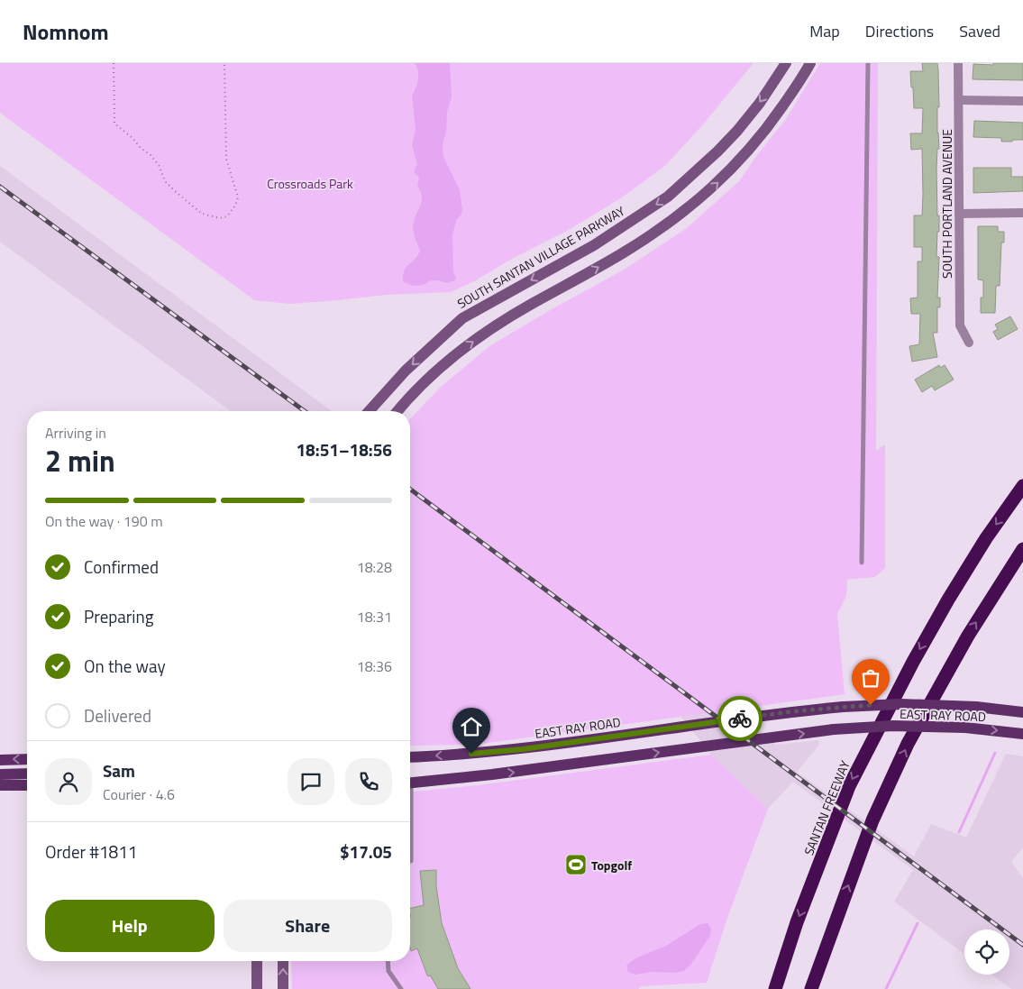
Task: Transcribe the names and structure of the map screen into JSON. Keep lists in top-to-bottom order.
{
  "streets": {
    "highway": ["SANTAN FREEWAY"],
    "main road": ["SOUTH SANTAN VILLAGE PARKWAY", "EAST RAY ROAD"],
    "street": ["SOUTH PORTLAND AVENUE"]
  },
  "parks": ["Crossroads Park"],
  "places": {
    "sports": ["Topgolf"]
  },
  "page": {
    "header": "Nomnom",
    "nav": ["Map", "Directions", "Saved"],
    "heading": ["2 min", "Arriving in", "18:51–18:56"],
    "panel": [
      "Sam",
      "Courier · 4.6",
      "Order #1811",
      "$17.05"
    ],
    "bar": "On the way · 190 m",
    "list": [
      ["Confirmed", "18:28"],
      ["Preparing", "18:31"],
      ["On the way", "18:36"],
      "Delivered"
    ],
    "buttons": ["Help", "Share"]
  }
}
